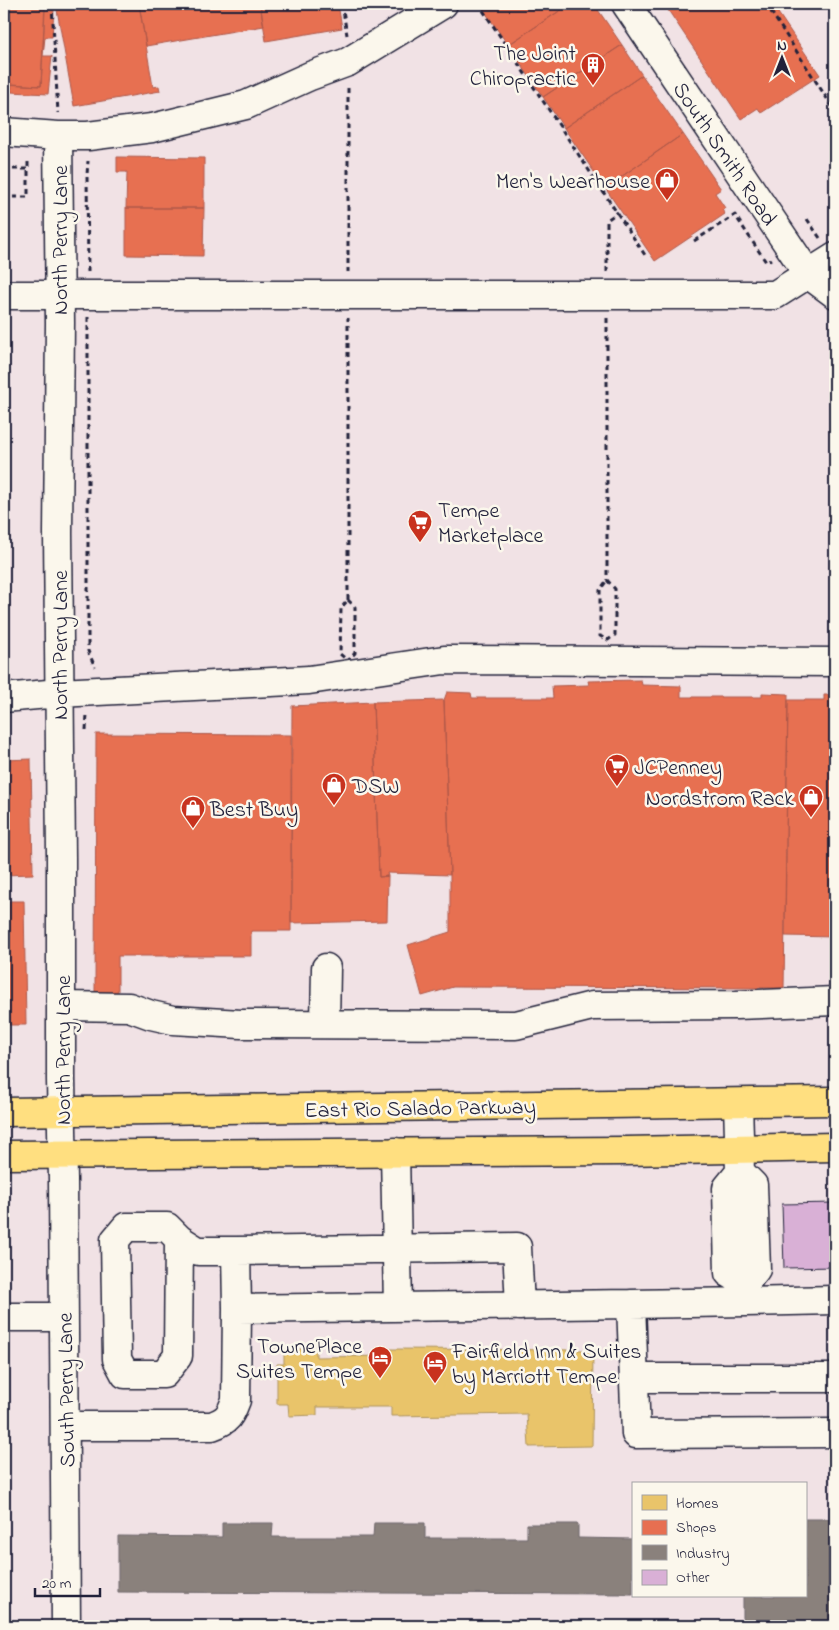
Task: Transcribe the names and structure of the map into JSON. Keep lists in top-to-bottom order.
{
  "streets": {
    "main road": ["East Rio Salado Parkway"],
    "street": ["South Smith Road", "North Perry Lane", "South Perry Lane"]
  },
  "crossings": [
    ["North Perry Lane", "East Rio Salado Parkway"],
    ["North Perry Lane", "South Perry Lane"],
    ["East Rio Salado Parkway", "South Perry Lane"]
  ],
  "places": {
    "building": ["The Joint Chiropractic"],
    "shop": [
      "Men's Wearhouse",
      "DSW",
      "Nordstrom Rack",
      "Best Buy"
    ],
    "supermarket": ["Tempe Marketplace", "JCPenney"],
    "hotel": ["TownePlace Suites Tempe", "Fairfield Inn & Suites by Marriott Tempe"]
  },
  "legend": [
    "Homes",
    "Shops",
    "Industry",
    "Other"
  ],
  "scale_bar": "20 m",
  "north": "top"
}
